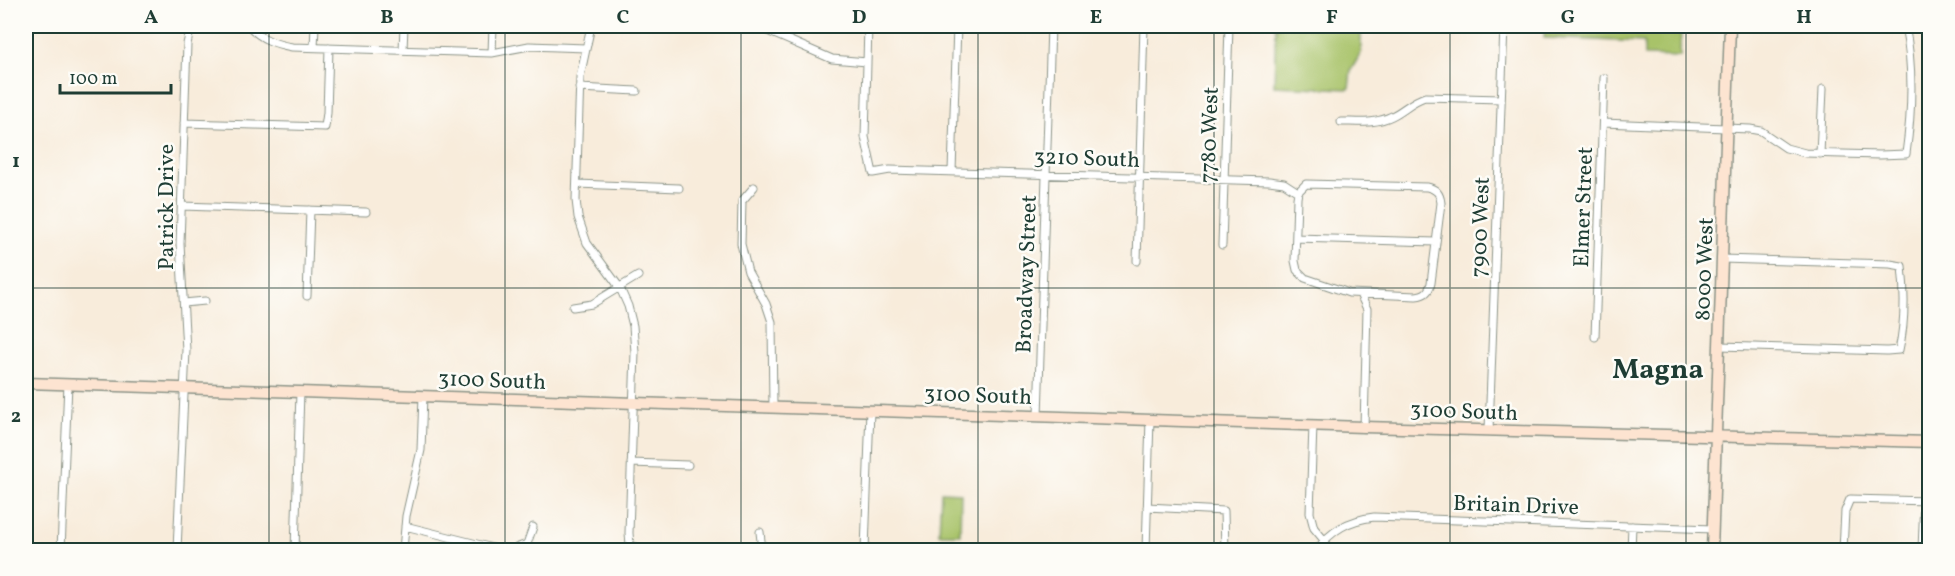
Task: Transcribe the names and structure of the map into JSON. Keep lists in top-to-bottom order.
{
  "streets": {
    "street": [
      "7780 West",
      "3210 South",
      "Patrick Drive",
      "Elmer Street",
      "7900 West",
      "8000 West",
      "Broadway Street",
      "3100 South",
      "Britain Drive"
    ]
  },
  "crossings": [
    ["7780 West", "3210 South"],
    ["3210 South", "Broadway Street"],
    ["Patrick Drive", "3100 South"],
    ["7900 West", "3100 South"],
    ["8000 West", "3100 South"],
    ["8000 West", "Britain Drive"],
    ["Broadway Street", "3100 South"]
  ],
  "districts": ["Magna"],
  "scale_bar": "100 m",
  "grid": {
    "columns": [
      "A",
      "B",
      "C",
      "D",
      "E",
      "F",
      "G",
      "H"
    ],
    "rows": ["1", "2"]
  }
}
